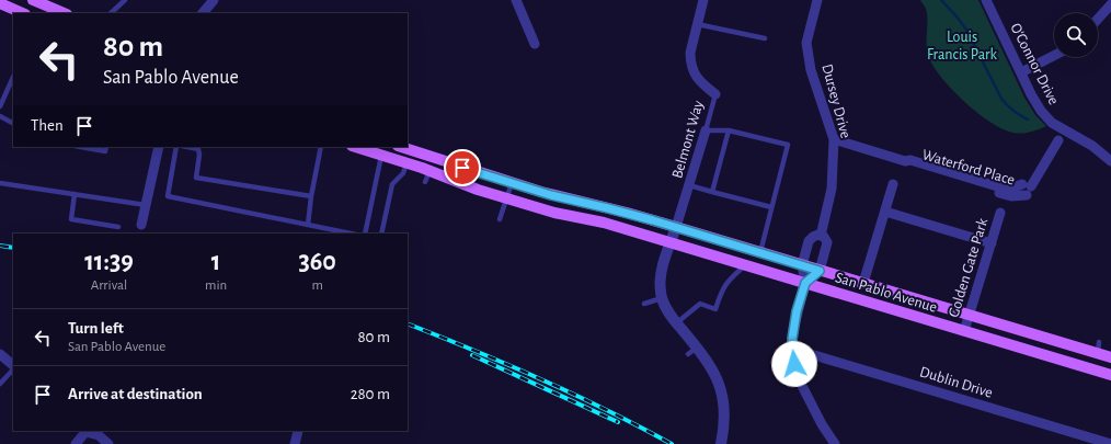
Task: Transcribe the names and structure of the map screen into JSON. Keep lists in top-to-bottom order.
{
  "streets": {
    "main road": ["San Pablo Avenue"],
    "street": [
      "O'Connor Drive",
      "Dursey Drive",
      "Belmont Way",
      "Waterford Place",
      "Golden Gate Park",
      "Dublin Drive"
    ]
  },
  "crossings": [
    ["Dursey Drive", "Waterford Place"],
    ["Dursey Drive", "San Pablo Avenue"],
    ["Belmont Way", "San Pablo Avenue"],
    ["Golden Gate Park", "San Pablo Avenue"]
  ],
  "parks": ["Louis Francis Park"],
  "page": {
    "turn": ["80 m", "San Pablo Avenue"],
    "then": "Then",
    "eta": [
      "11:39",
      "Arrival",
      "1",
      "min",
      "360",
      "m"
    ],
    "list": [
      {
        "name": "Turn left",
        "note": "San Pablo Avenue",
        "value": "80 m"
      },
      {
        "name": "Arrive at destination",
        "value": "280 m"
      }
    ]
  }
}
